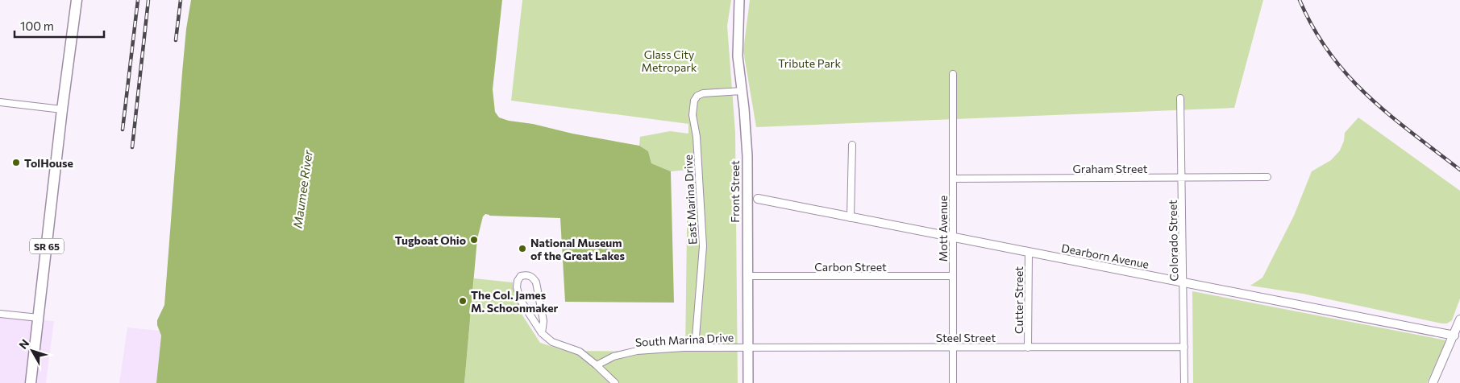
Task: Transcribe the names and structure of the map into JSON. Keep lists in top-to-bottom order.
{
  "streets": {
    "main road": ["Front Street", "SR 65"],
    "street": [
      "Graham Street",
      "East Marina Drive",
      "Mott Avenue",
      "Colorado Street",
      "Dearborn Avenue",
      "Carbon Street",
      "Cutter Street",
      "Steel Street",
      "South Marina Drive"
    ]
  },
  "crossings": [
    ["Graham Street", "Mott Avenue"],
    ["Graham Street", "Colorado Street"],
    ["Front Street", "East Marina Drive"],
    ["Front Street", "Dearborn Avenue"],
    ["Front Street", "Carbon Street"],
    ["Front Street", "Steel Street"],
    ["Front Street", "South Marina Drive"],
    ["East Marina Drive", "South Marina Drive"],
    ["Mott Avenue", "Dearborn Avenue"],
    ["Mott Avenue", "Carbon Street"],
    ["Mott Avenue", "Steel Street"],
    ["Colorado Street", "Dearborn Avenue"],
    ["Colorado Street", "Steel Street"],
    ["Dearborn Avenue", "Cutter Street"],
    ["Cutter Street", "Steel Street"],
    ["Steel Street", "South Marina Drive"]
  ],
  "water": ["Maumee River"],
  "parks": ["Glass City Metropark", "Tribute Park"],
  "places": [
    "TolHouse",
    "Tugboat Ohio",
    "National Museum of the Great Lakes",
    "The Col. James M. Schoonmaker"
  ],
  "scale_bar": "100 m",
  "north": "top left"
}
